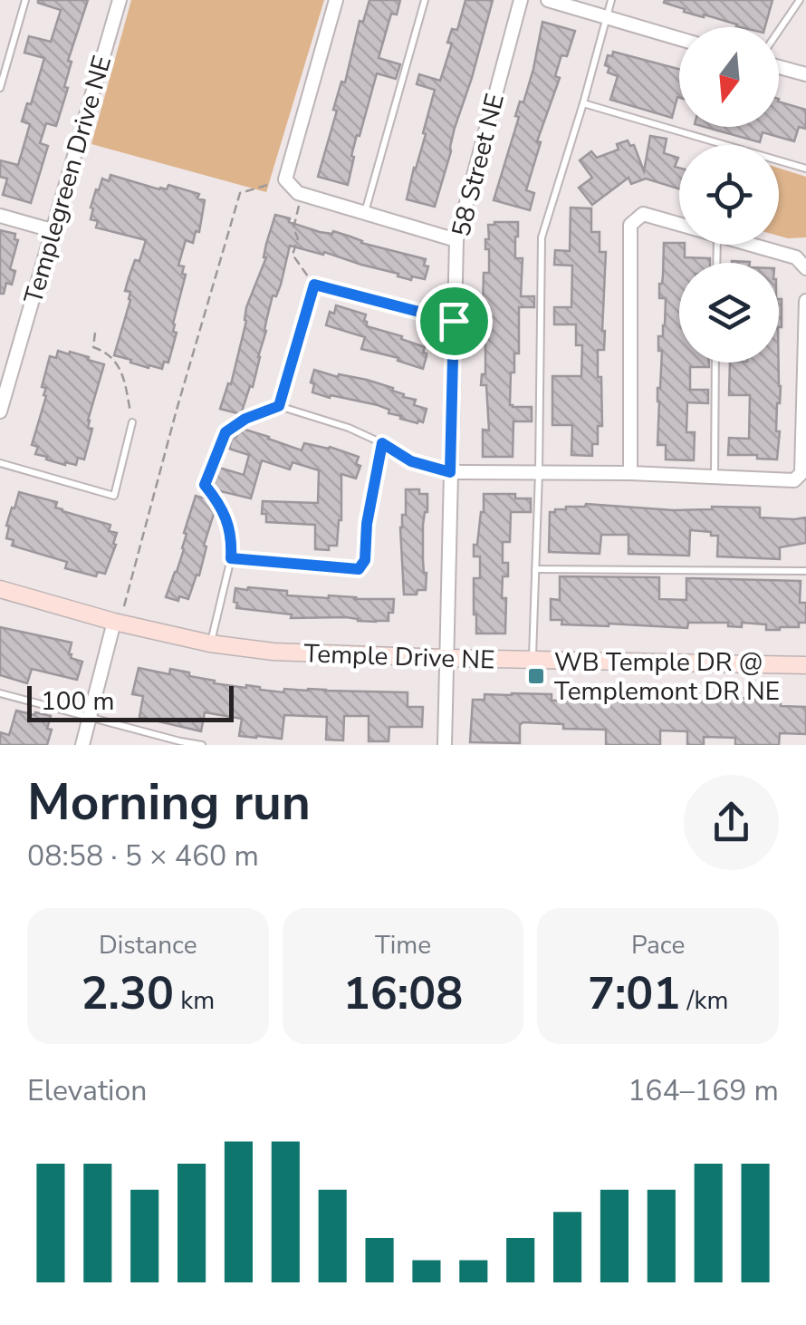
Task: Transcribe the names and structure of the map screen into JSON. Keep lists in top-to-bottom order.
{
  "streets": {
    "street": ["58 Street NE", "Templegreen Drive NE", "Temple Drive NE"]
  },
  "crossings": [
    ["58 Street NE", "Temple Drive NE"]
  ],
  "places": {
    "transit": ["WB Temple DR @ Templemont DR NE"]
  },
  "scale_bar": "100 m",
  "north": "bottom",
  "page": {
    "scale": "100 m",
    "heading": ["Morning run", "08:58 · 5 × 460 m"],
    "stats": [
      ["Distance", "2.30 km"],
      ["Time", "16:08"],
      ["Pace", "7:01 /km"]
    ],
    "chart": ["Elevation", "164–169 m"]
  }
}
